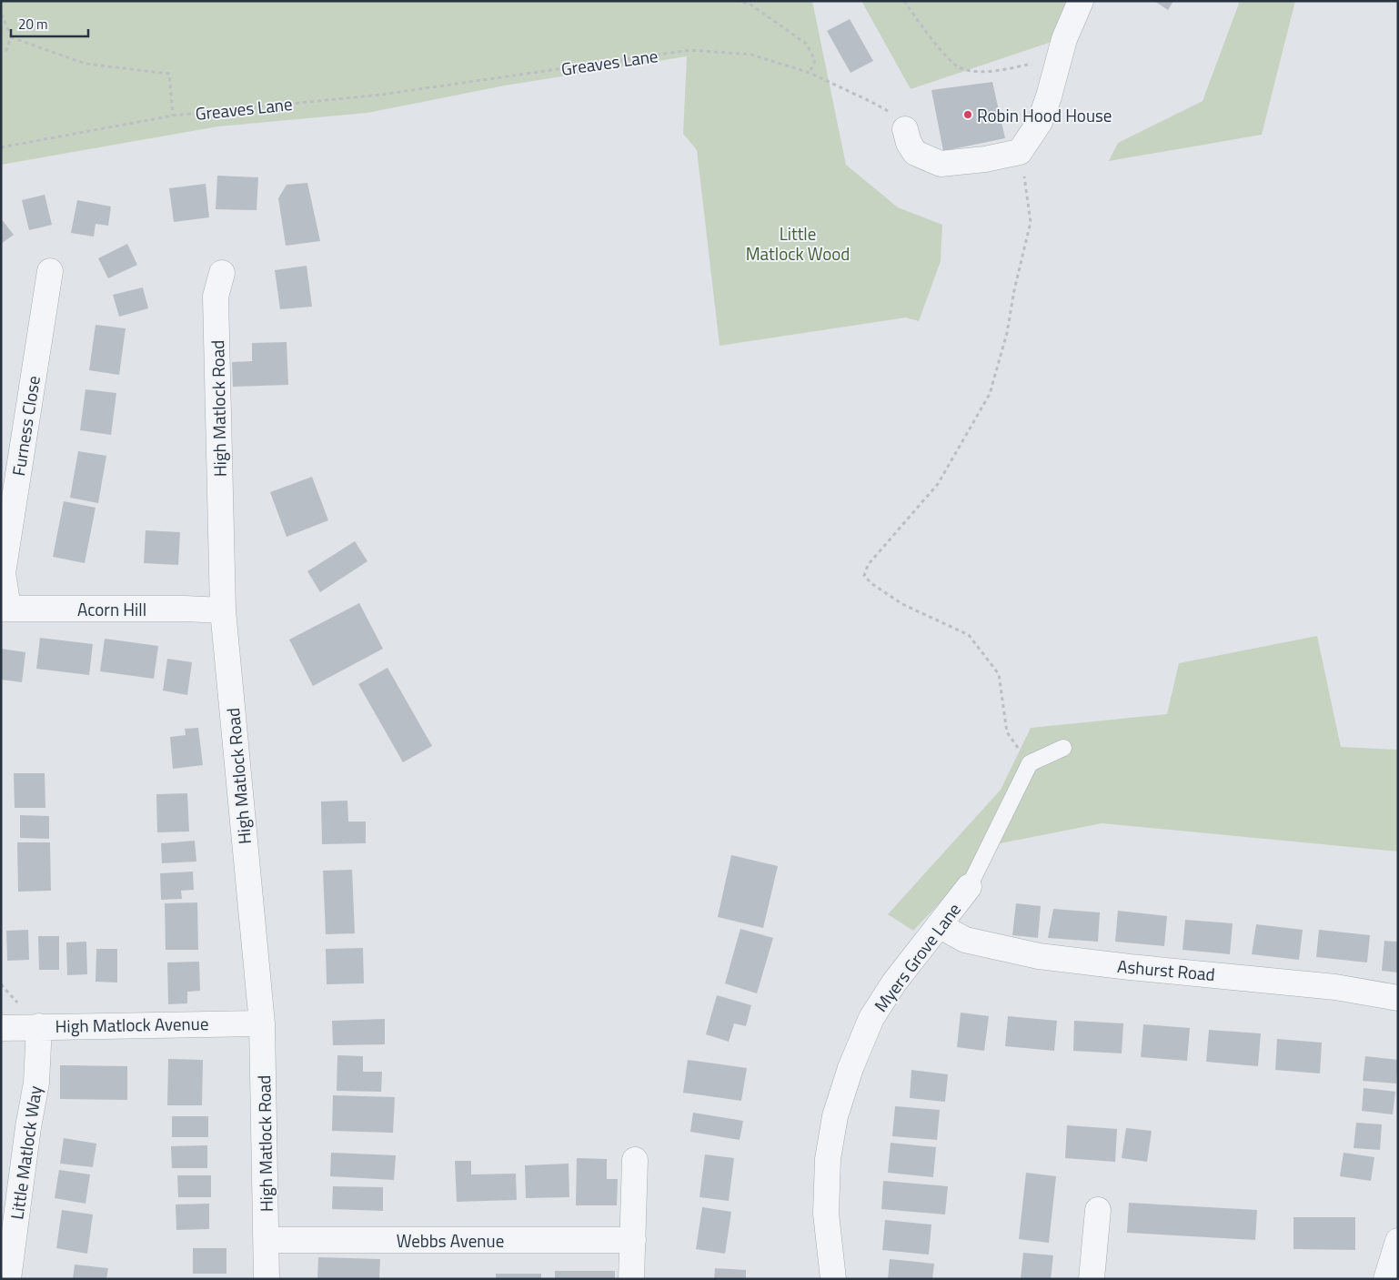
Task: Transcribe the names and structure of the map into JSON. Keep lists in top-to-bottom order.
{
  "streets": {
    "street": [
      "High Matlock Road",
      "Furness Close",
      "Acorn Hill",
      "Myers Grove Lane",
      "Ashurst Road",
      "High Matlock Avenue",
      "Little Matlock Way",
      "Webbs Avenue"
    ],
    "path": ["Greaves Lane"]
  },
  "crossings": [
    ["High Matlock Road", "Acorn Hill"],
    ["High Matlock Road", "High Matlock Avenue"],
    ["High Matlock Road", "Webbs Avenue"],
    ["Furness Close", "Acorn Hill"],
    ["Myers Grove Lane", "Ashurst Road"],
    ["High Matlock Avenue", "Little Matlock Way"]
  ],
  "parks": ["Little Matlock Wood"],
  "places": ["Robin Hood House"],
  "scale_bar": "20 m"
}
